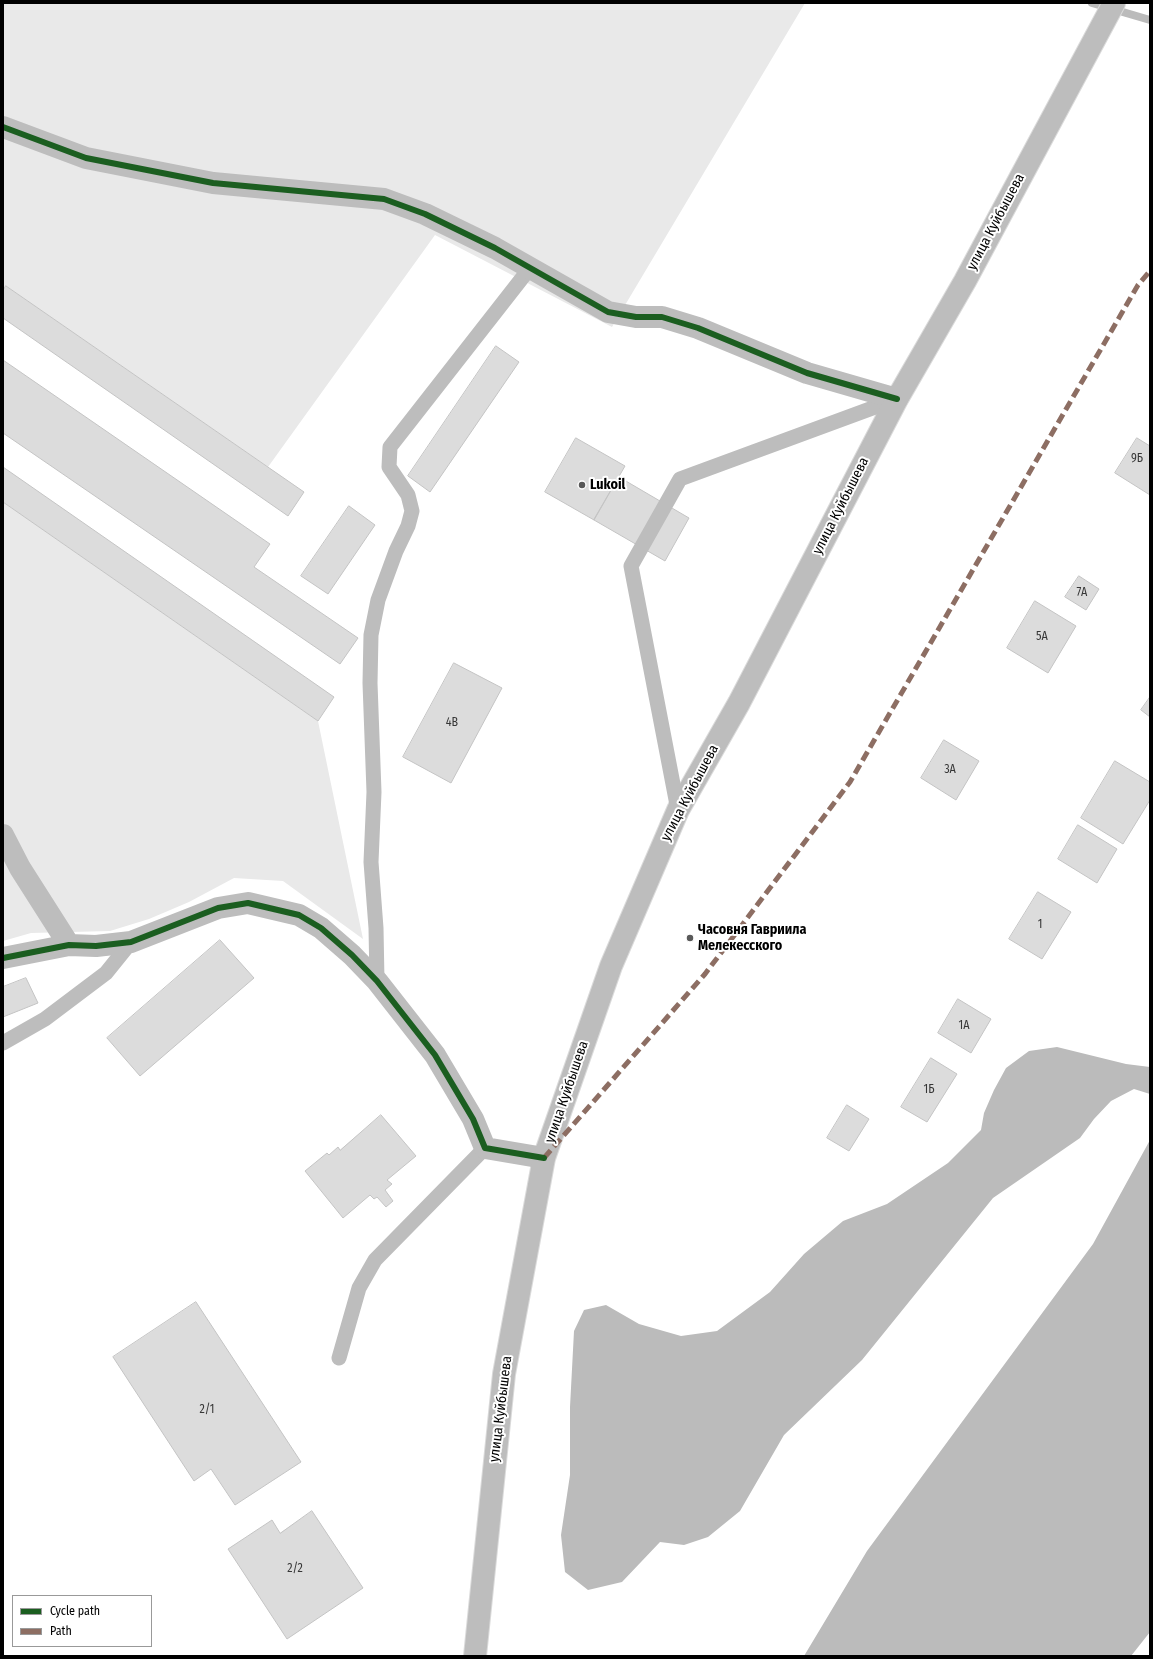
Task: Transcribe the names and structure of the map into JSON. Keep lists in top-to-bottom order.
{
  "streets": {
    "main road": ["улица Куйбышева"]
  },
  "places": ["Lukoil", "Часовня Гавриила Мелекесского"],
  "house_numbers": [
    "9Б",
    "7А",
    "5А",
    "4В",
    "3А",
    "1",
    "1А",
    "1Б",
    "2/1",
    "2/2"
  ],
  "legend": ["Cycle path", "Path"]
}
